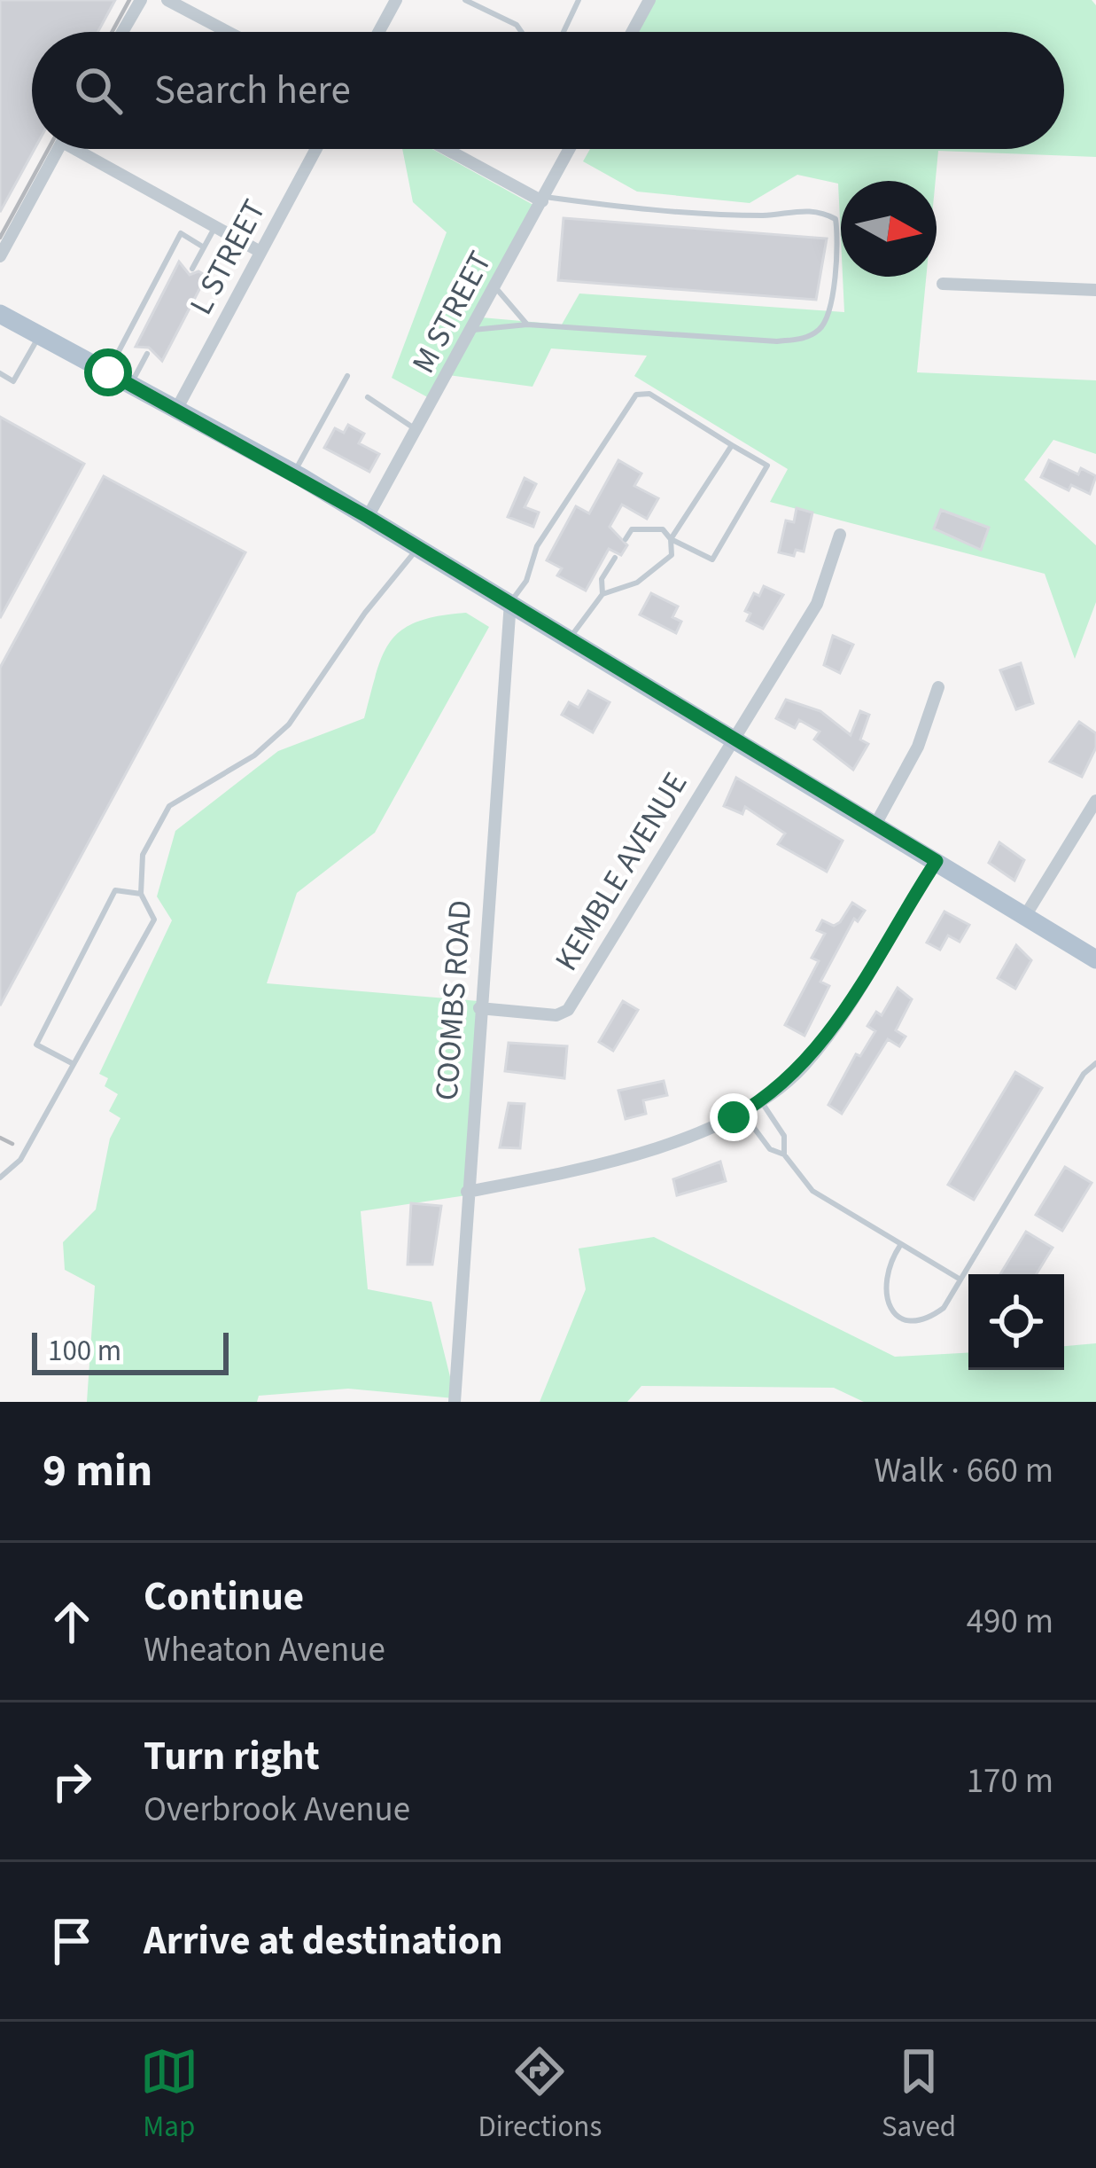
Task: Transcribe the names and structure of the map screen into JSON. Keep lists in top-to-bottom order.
{
  "streets": {
    "street": [
      "L STREET",
      "M STREET",
      "KEMBLE AVENUE",
      "COOMBS ROAD"
    ]
  },
  "crossings": [
    ["KEMBLE AVENUE", "COOMBS ROAD"]
  ],
  "scale_bar": "100 m",
  "north": "right",
  "page": {
    "search": "Search here",
    "scale": "100 m",
    "heading": ["9 min", "Walk · 660 m"],
    "list": [
      ["Continue", "Wheaton Avenue", "490 m"],
      ["Turn right", "Overbrook Avenue", "170 m"],
      "Arrive at destination"
    ],
    "nav": ["Map", "Directions", "Saved"]
  }
}
